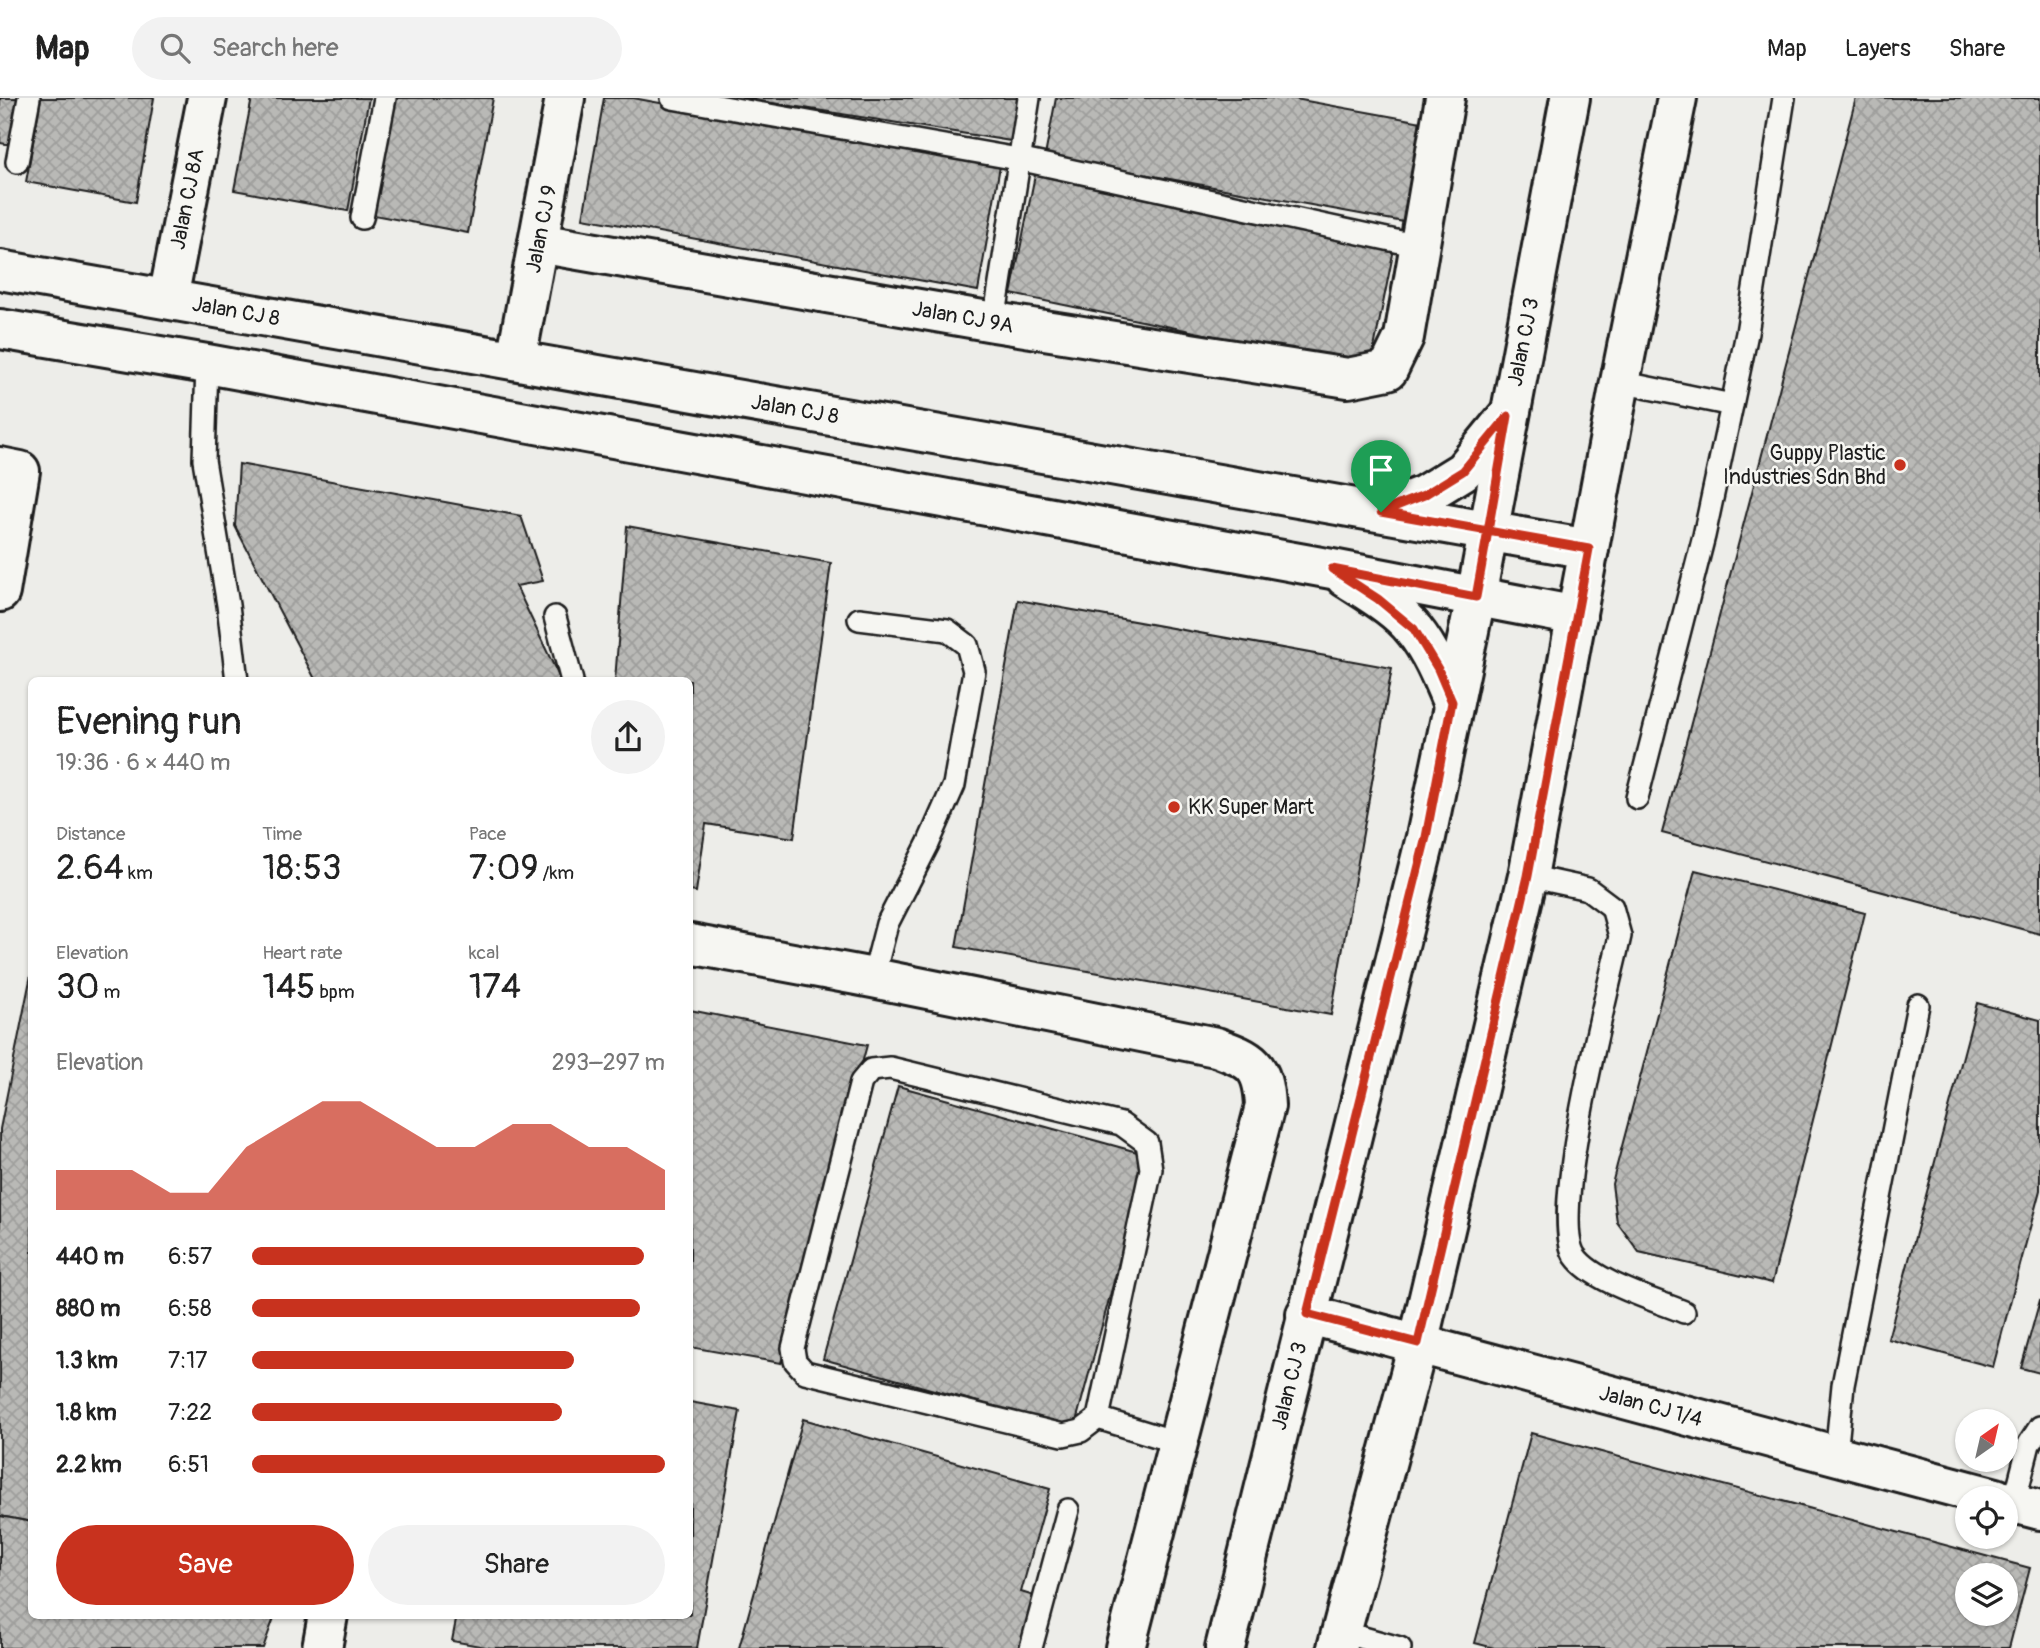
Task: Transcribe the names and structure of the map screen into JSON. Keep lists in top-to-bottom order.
{
  "streets": {
    "street": [
      "Jalan CJ 8A",
      "Jalan CJ 9",
      "Jalan CJ 8",
      "Jalan CJ 9A",
      "Jalan CJ 3",
      "Jalan CJ 1/4"
    ]
  },
  "crossings": [
    ["Jalan CJ 8A", "Jalan CJ 8"],
    ["Jalan CJ 9", "Jalan CJ 8"],
    ["Jalan CJ 9", "Jalan CJ 9A"],
    ["Jalan CJ 8", "Jalan CJ 3"],
    ["Jalan CJ 3", "Jalan CJ 1/4"]
  ],
  "places": ["Guppy Plastic Industries Sdn Bhd", "KK Super Mart"],
  "north": "top right",
  "page": {
    "header": "Map",
    "search": "Search here",
    "nav": ["Map", "Layers", "Share"],
    "heading": ["Evening run", "19:36 · 6 × 440 m"],
    "stats": [
      ["Distance", "2.64 km"],
      ["Time", "18:53"],
      ["Pace", "7:09 /km"],
      ["Elevation", "30 m"],
      ["Heart rate", "145 bpm"],
      ["kcal", "174"]
    ],
    "chart": ["Elevation", "293–297 m"],
    "list": [
      {
        "name": "440 m",
        "note": "6:57"
      },
      {
        "name": "880 m",
        "note": "6:58"
      },
      {
        "name": "1.3 km",
        "note": "7:17"
      },
      {
        "name": "1.8 km",
        "note": "7:22"
      },
      {
        "name": "2.2 km",
        "note": "6:51"
      }
    ],
    "buttons": ["Save", "Share"]
  }
}
